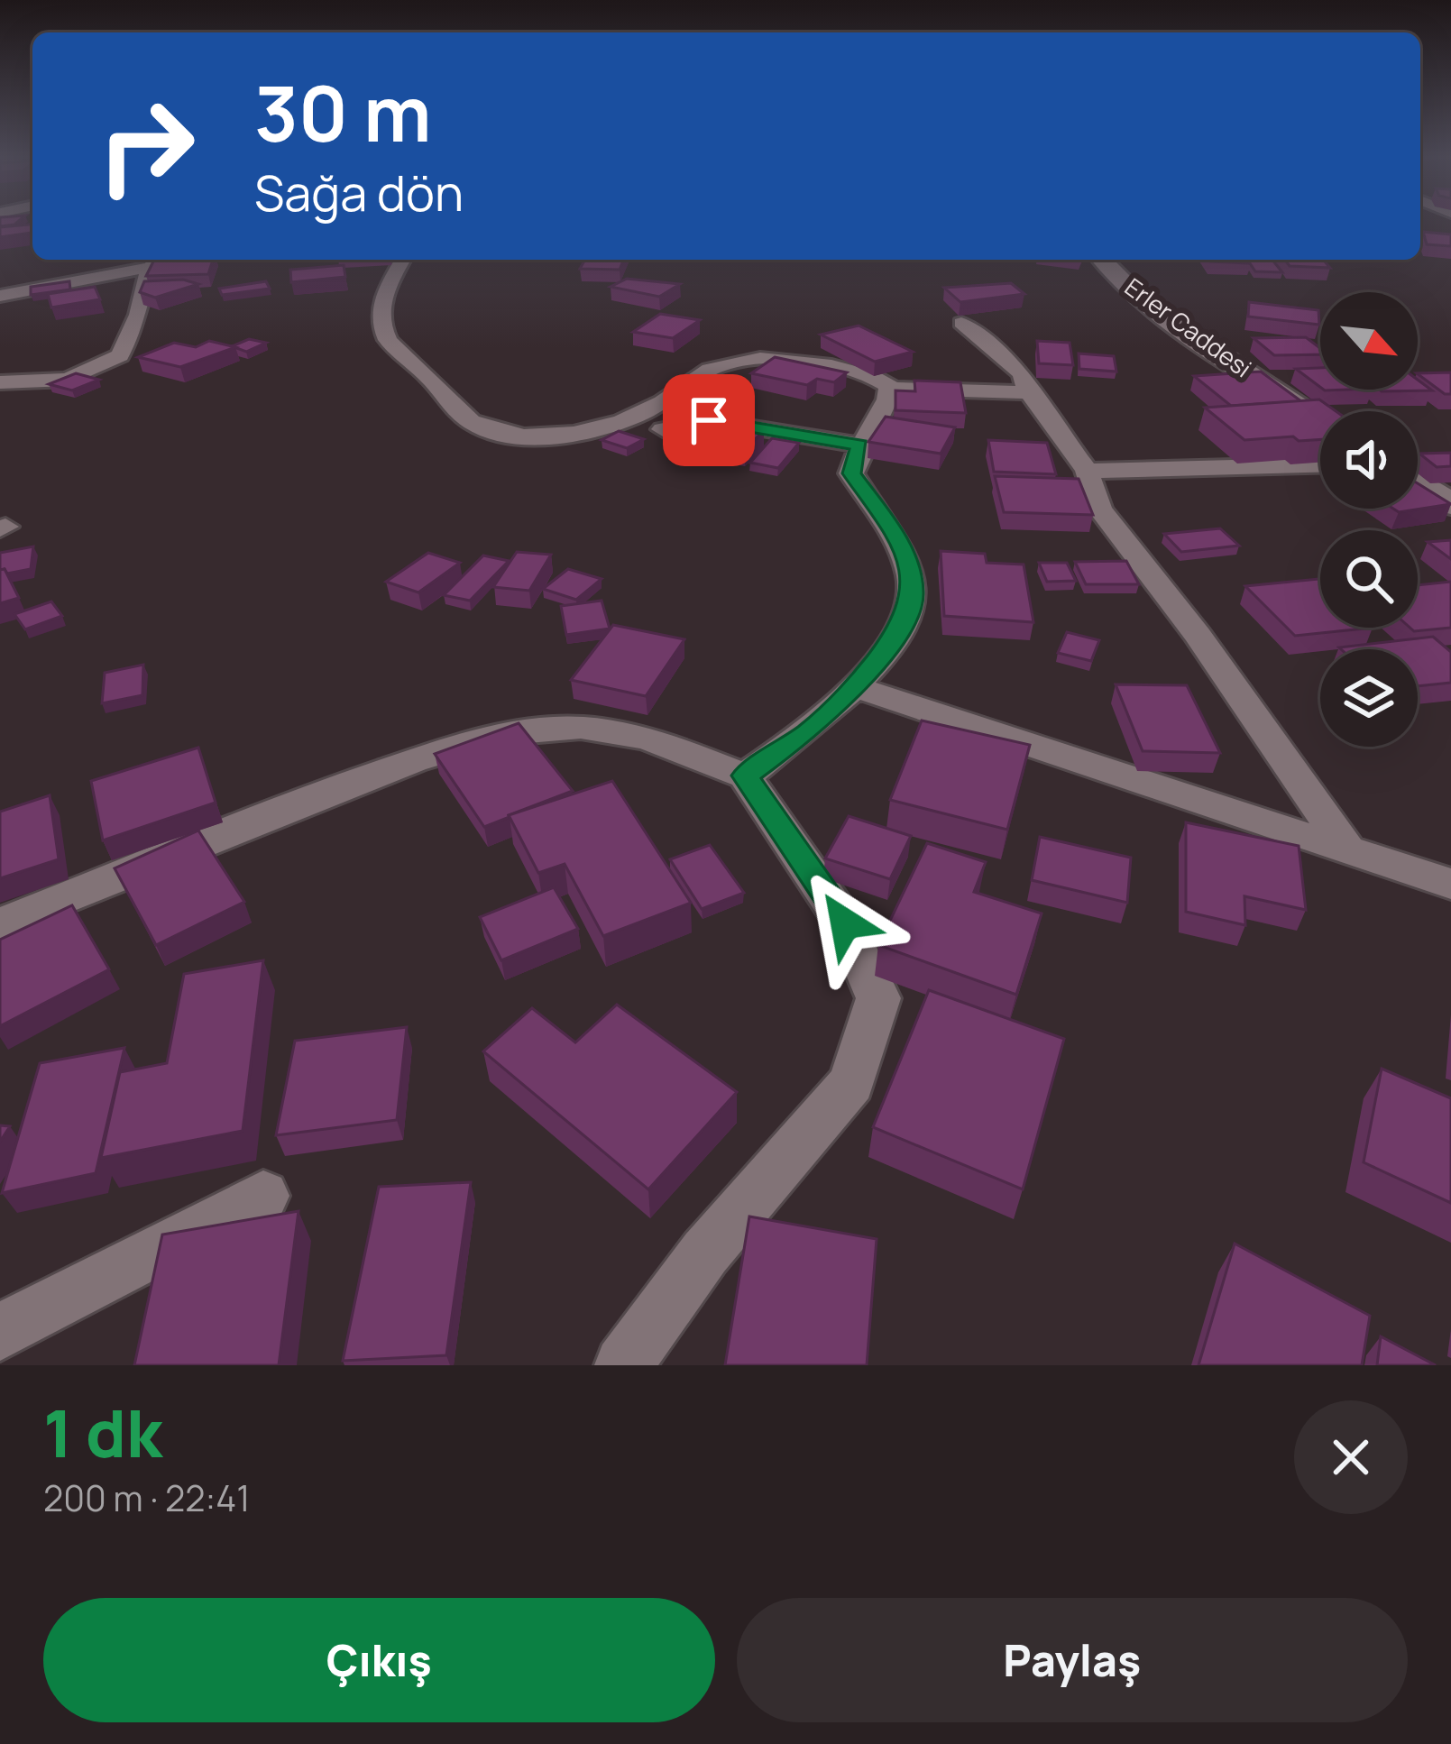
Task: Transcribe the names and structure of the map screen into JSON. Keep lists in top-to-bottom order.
{
  "streets": {
    "street": ["Erler Caddesi"]
  },
  "north": "bottom right",
  "page": {
    "turn": ["30 m", "Sağa dön"],
    "heading": ["1 dk", "200 m · 22:41"],
    "buttons": ["Çıkış", "Paylaş"]
  }
}
